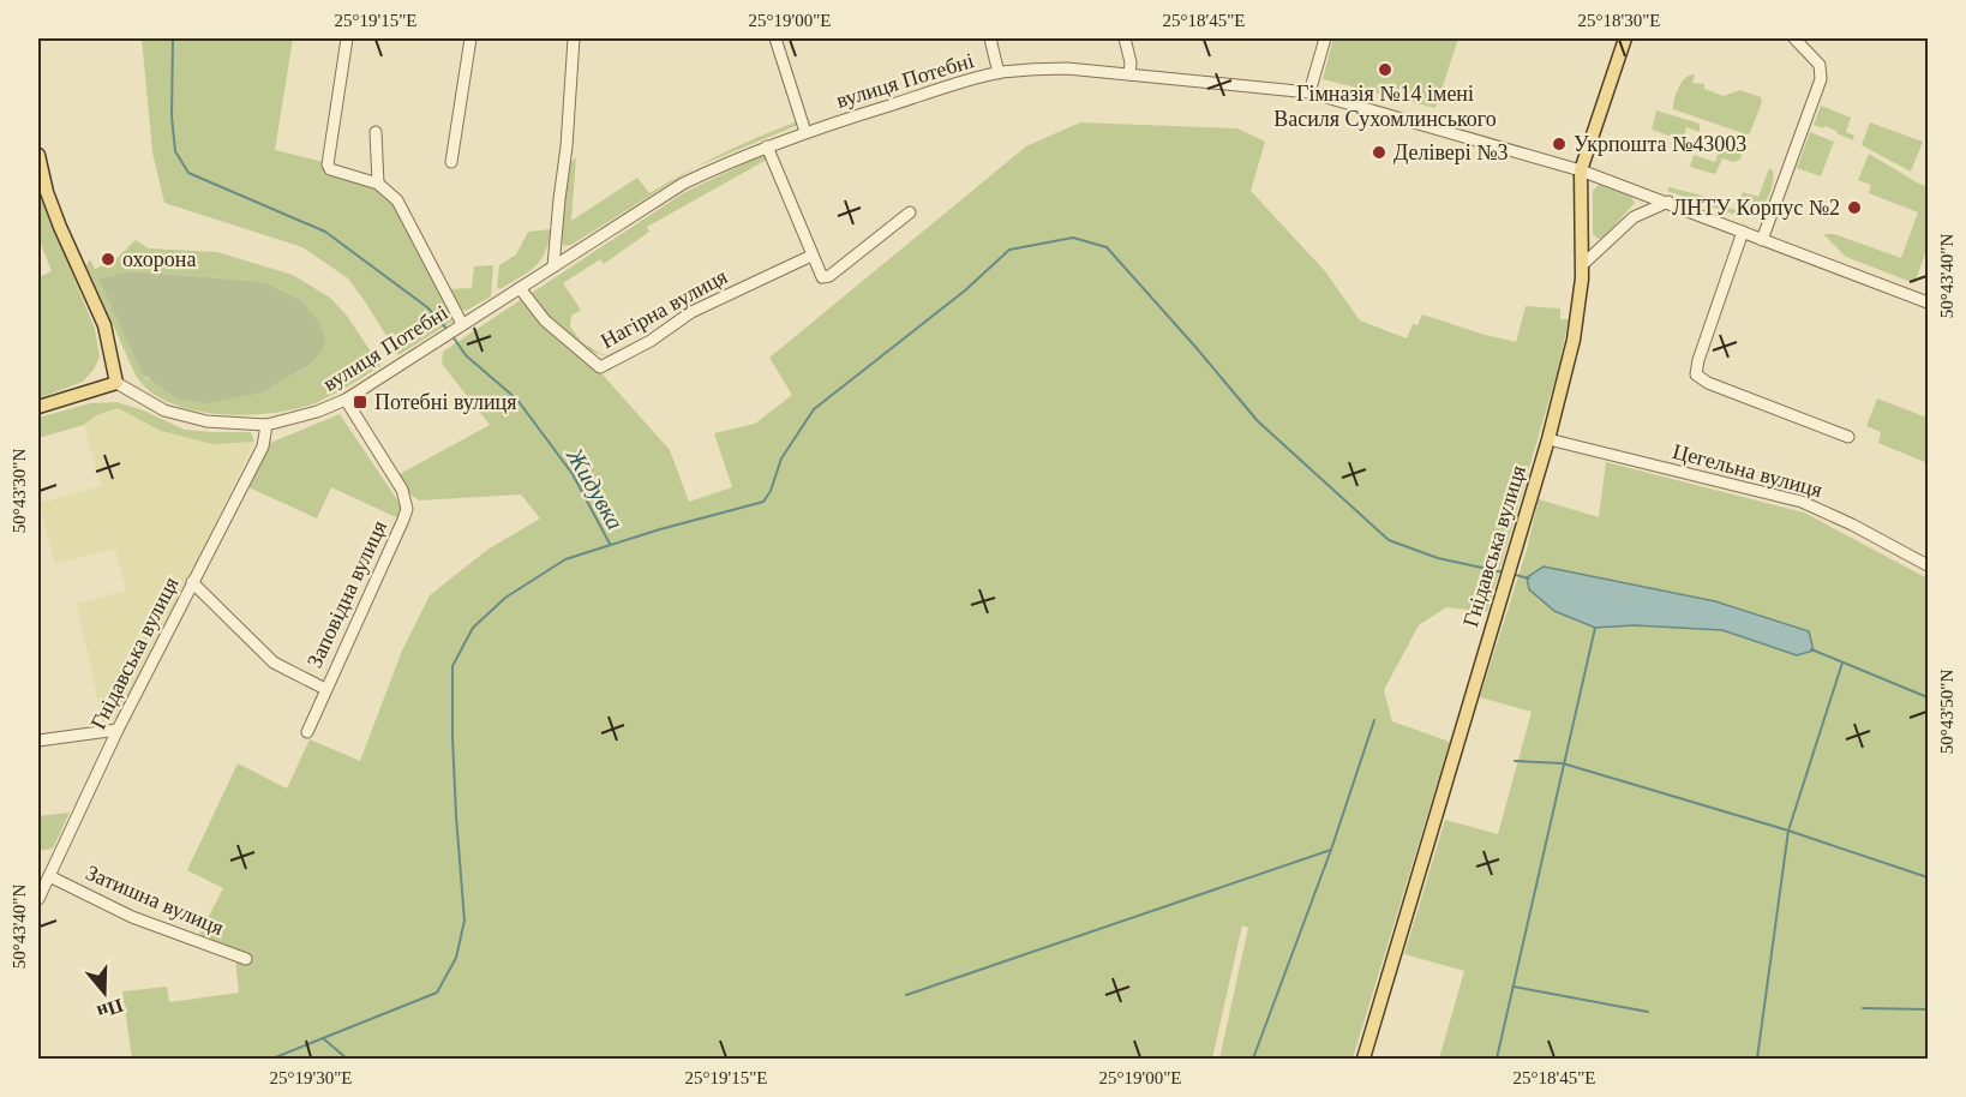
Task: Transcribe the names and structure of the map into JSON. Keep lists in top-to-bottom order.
{
  "streets": {
    "main road": ["Гнідавська вулиця"],
    "street": [
      "вулиця Потебні",
      "Нагірна вулиця",
      "Цегельна вулиця",
      "Заповідна вулиця",
      "Затишна вулиця"
    ]
  },
  "crossings": [
    ["вулиця Потебні", "Нагірна вулиця"],
    ["вулиця Потебні", "Гнідавська вулиця"],
    ["вулиця Потебні", "Заповідна вулиця"],
    ["Цегельна вулиця", "Гнідавська вулиця"],
    ["Гнідавська вулиця", "Затишна вулиця"]
  ],
  "water": ["Жидувка"],
  "places": {
    "other": [
      "Гімназія №14 імені Василя Сухомлинського",
      "Укрпошта №43003",
      "Делівері №3",
      "ЛНТУ Корпус №2",
      "охорона"
    ],
    "transit": ["Потебні вулиця"]
  },
  "north": "bottom",
  "coordinates": [
    "25°19'15\"E",
    "25°19'00\"E",
    "25°18'45\"E",
    "25°18'30\"E",
    "50°43'40\"N",
    "50°43'30\"N",
    "50°43'50\"N",
    "25°19'30\"E"
  ]
}
